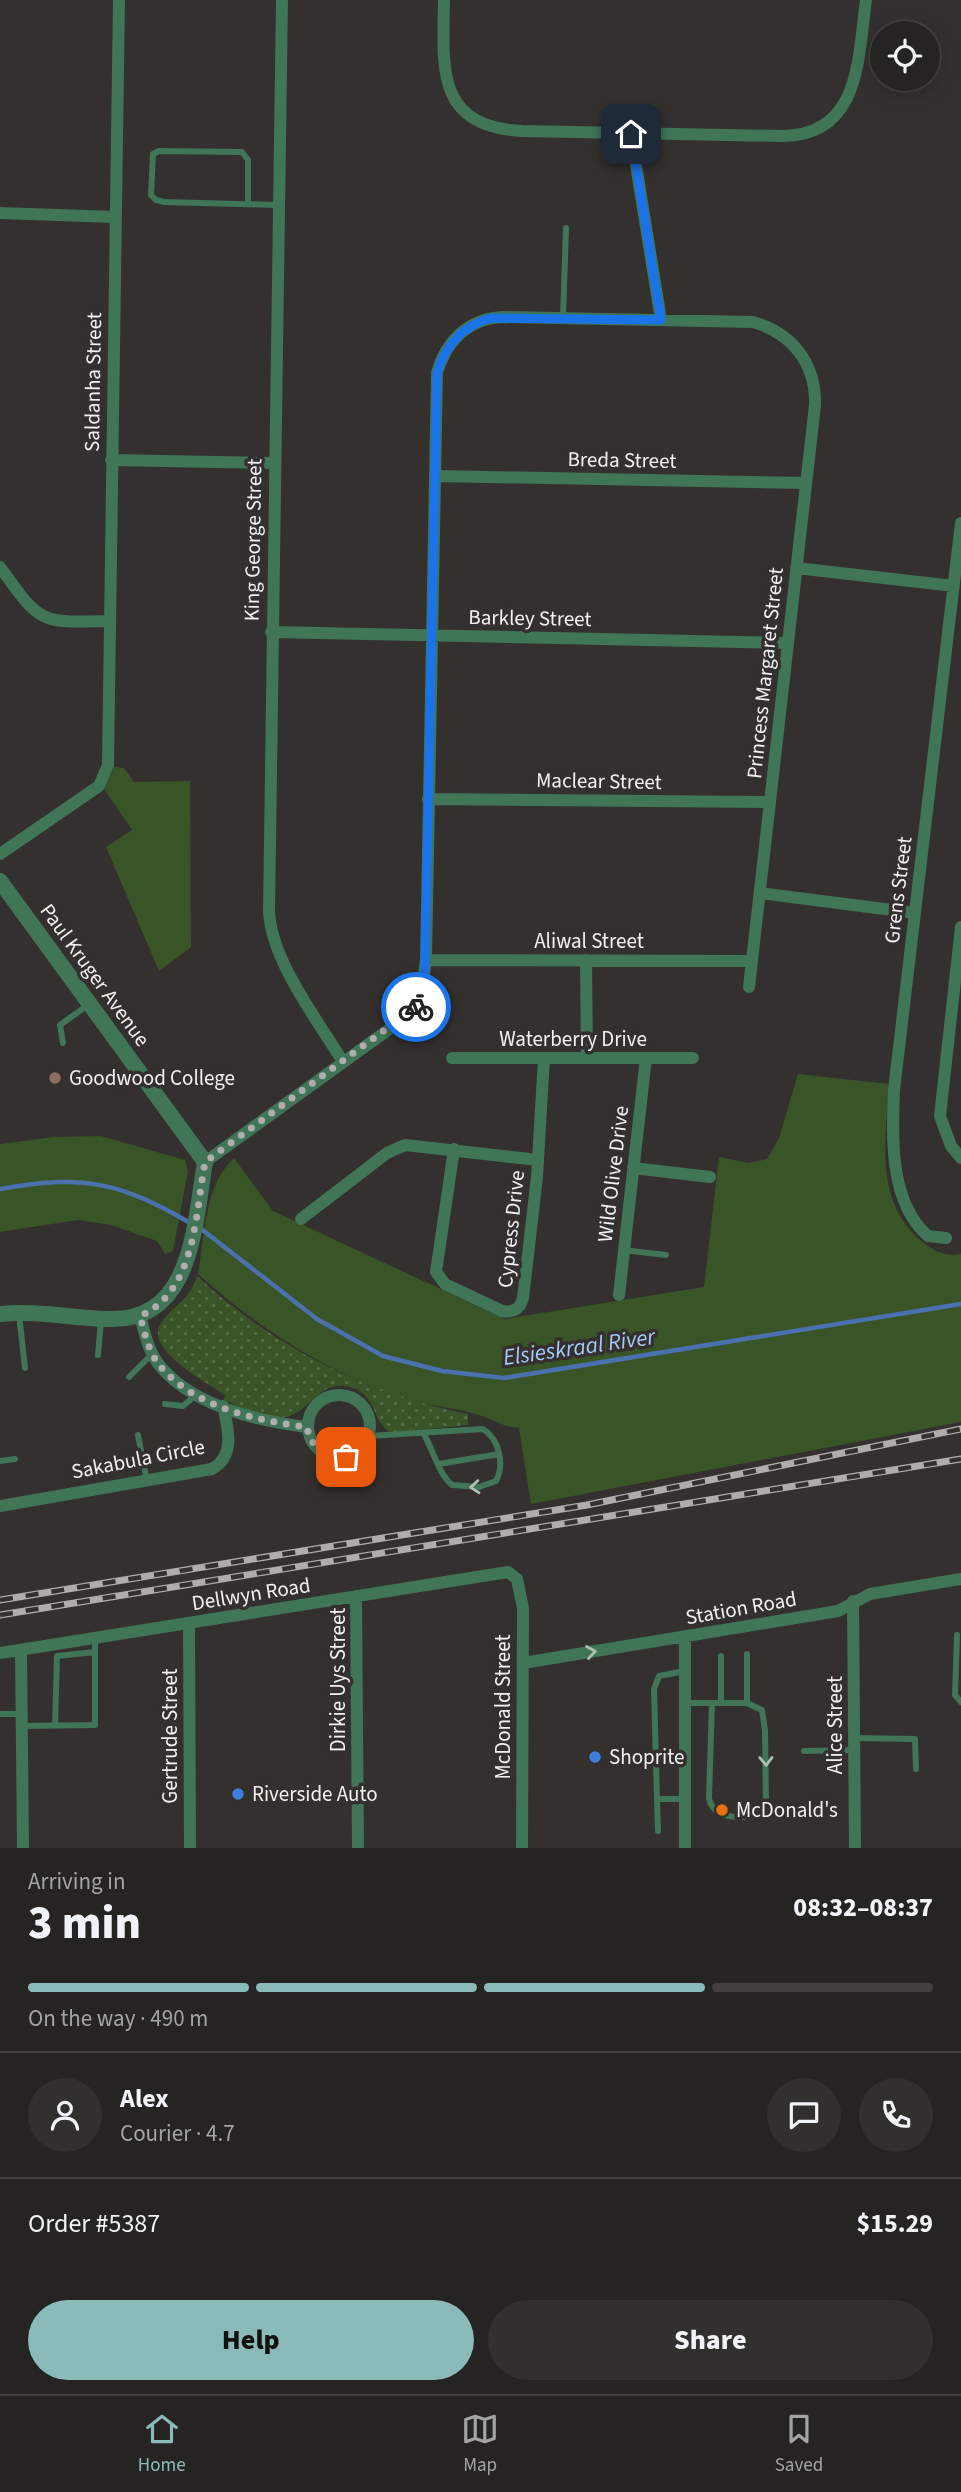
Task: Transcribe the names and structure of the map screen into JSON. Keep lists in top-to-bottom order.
{
  "streets": {
    "street": [
      "Saldanha Street",
      "Breda Street",
      "King George Street",
      "Barkley Street",
      "Princess Margaret Street",
      "Maclear Street",
      "Grens Street",
      "Aliwal Street",
      "Paul Kruger Avenue",
      "Waterberry Drive",
      "Wild Olive Drive",
      "Cypress Drive",
      "Sakabula Circle",
      "Dellwyn Road",
      "Station Road",
      "Dirkie Uys Street",
      "McDonald Street",
      "Alice Street",
      "Gertrude Street"
    ]
  },
  "crossings": [
    ["Breda Street", "Princess Margaret Street"],
    ["King George Street", "Barkley Street"],
    ["Barkley Street", "Princess Margaret Street"],
    ["Princess Margaret Street", "Maclear Street"],
    ["Princess Margaret Street", "Aliwal Street"],
    ["Waterberry Drive", "Wild Olive Drive"],
    ["Waterberry Drive", "Cypress Drive"],
    ["Dellwyn Road", "Dirkie Uys Street"],
    ["Dellwyn Road", "McDonald Street"],
    ["Dellwyn Road", "Gertrude Street"],
    ["Station Road", "McDonald Street"],
    ["Station Road", "Alice Street"]
  ],
  "one_way": ["Station Road"],
  "water": ["Elsieskraal River"],
  "places": [
    "Goodwood College",
    "Shoprite",
    "Riverside Auto",
    "McDonald's"
  ],
  "page": {
    "heading": ["3 min", "Arriving in", "08:32–08:37"],
    "panel": [
      "Alex",
      "Courier · 4.7",
      "Order #5387",
      "$15.29"
    ],
    "bar": "On the way · 490 m",
    "buttons": ["Help", "Share"],
    "tabs": ["Home", "Map", "Saved"]
  }
}
